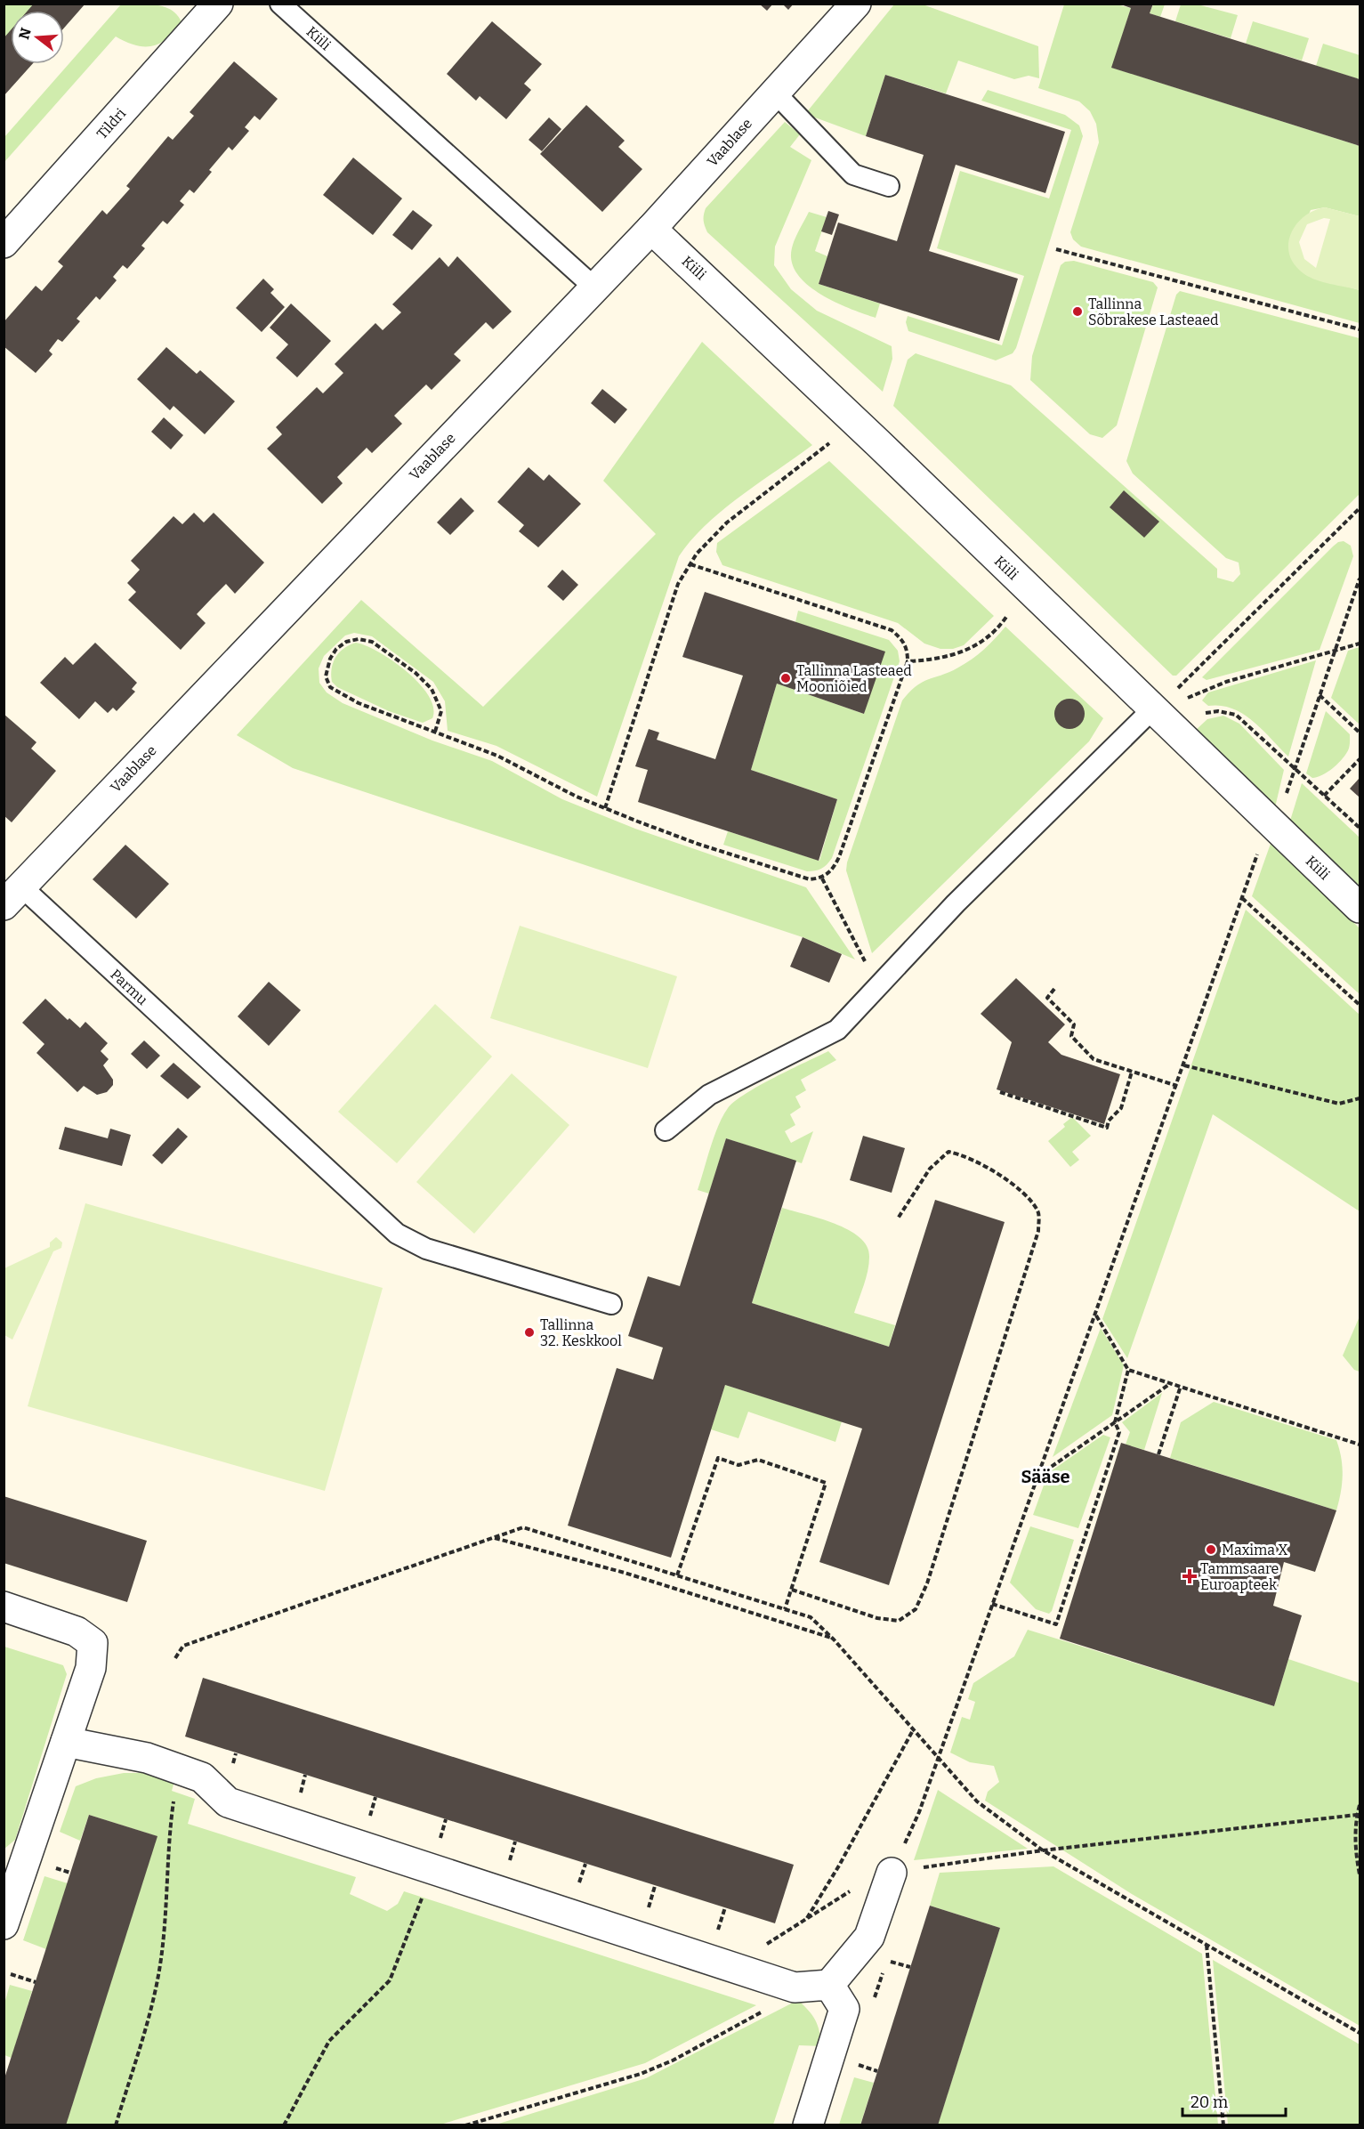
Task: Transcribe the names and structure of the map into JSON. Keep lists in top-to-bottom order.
{
  "streets": {
    "street": ["Kiili", "Tildri", "Vaablase"],
    "lane": ["Parmu"]
  },
  "crossings": [
    ["Kiili", "Vaablase"],
    ["Vaablase", "Parmu"]
  ],
  "districts": ["Sääse"],
  "places": {
    "other": [
      "Tallinna Sõbrakese Lasteaed",
      "Tallinna Lasteaed Mooniõied",
      "Tallinna 32. Keskkool",
      "Maxima X"
    ],
    "health": ["Tammsaare Euroapteek"]
  },
  "scale_bar": "20 m",
  "north": "left"
}
